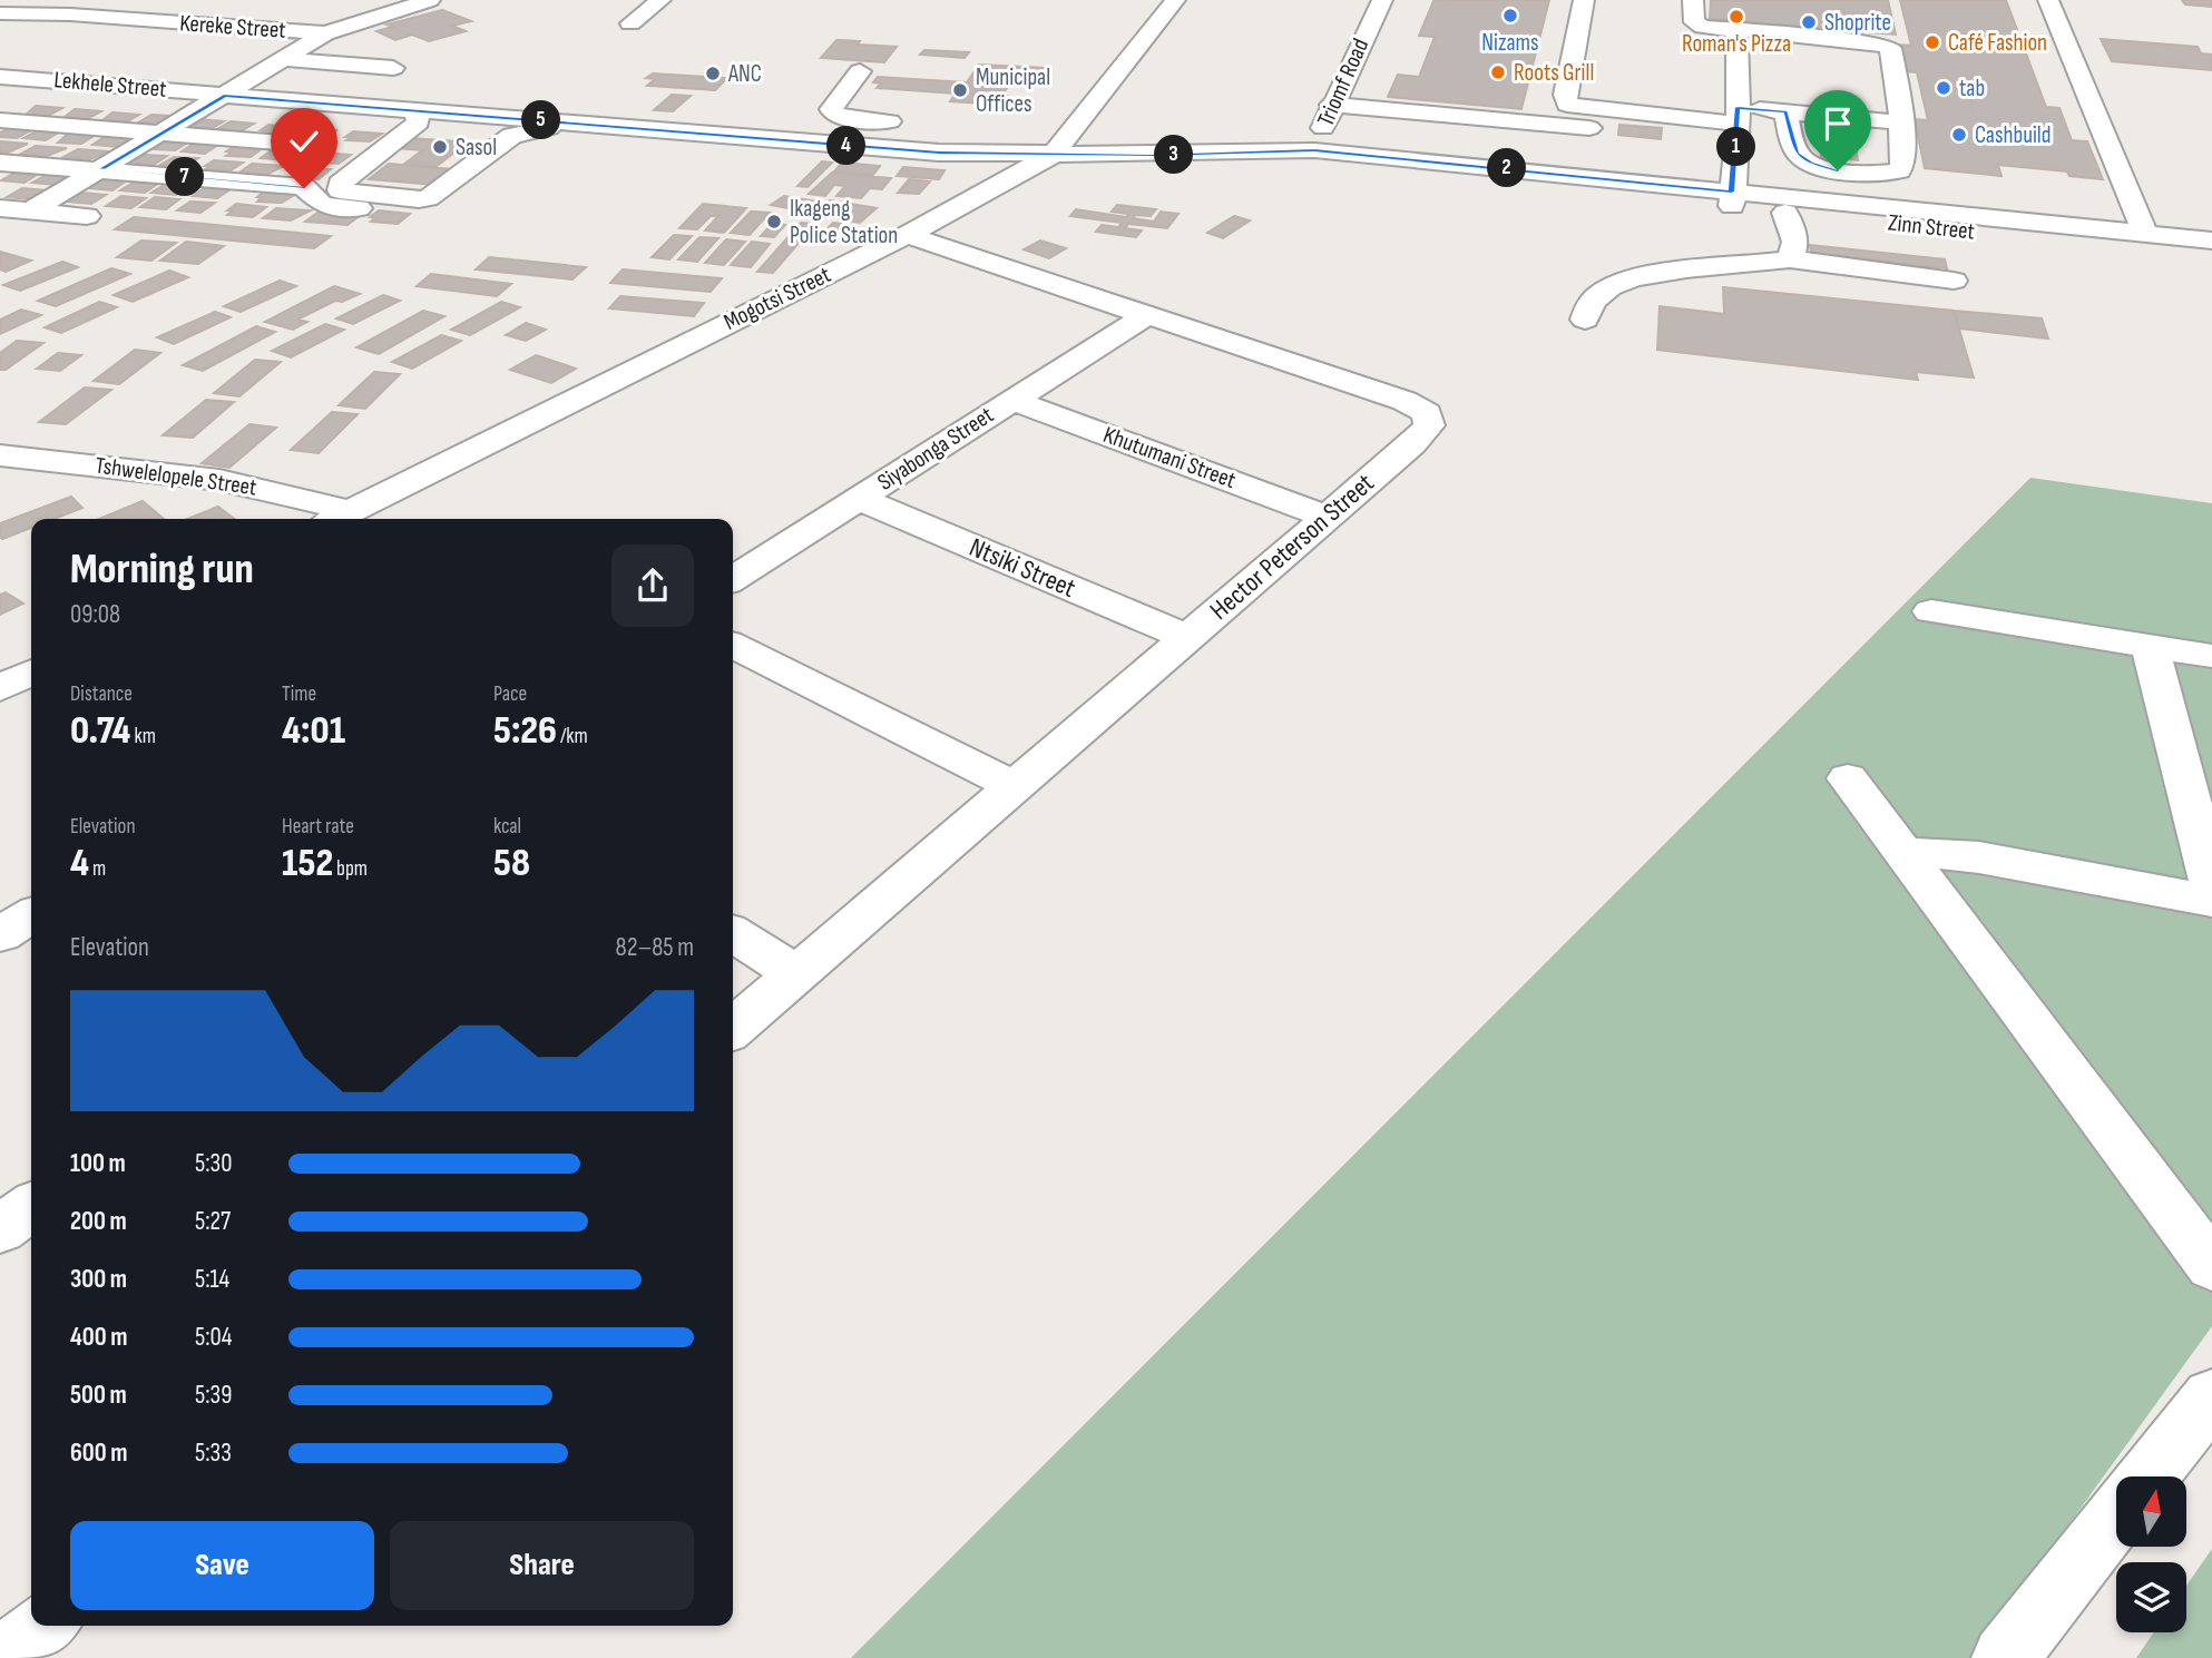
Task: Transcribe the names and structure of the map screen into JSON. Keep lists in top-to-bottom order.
{
  "streets": {
    "street": [
      "Kereke Street",
      "Triomf Road",
      "Lekhele Street",
      "Zinn Street",
      "Mogotsi Street",
      "Siyabonga Street",
      "Khutumani Street",
      "Tshwelelopele Street",
      "Hector Peterson Street",
      "Ntsiki Street"
    ]
  },
  "crossings": [
    ["Triomf Road", "Zinn Street"],
    ["Lekhele Street", "Zinn Street"],
    ["Lekhele Street", "Mogotsi Street"],
    ["Zinn Street", "Mogotsi Street"],
    ["Mogotsi Street", "Tshwelelopele Street"],
    ["Mogotsi Street", "Hector Peterson Street"],
    ["Siyabonga Street", "Khutumani Street"],
    ["Siyabonga Street", "Hector Peterson Street"],
    ["Siyabonga Street", "Ntsiki Street"],
    ["Khutumani Street", "Hector Peterson Street"],
    ["Hector Peterson Street", "Ntsiki Street"]
  ],
  "places": [
    "Nizams",
    "Roman's Pizza",
    "Shoprite",
    "Café Fashion",
    "Roots Grill",
    "ANC",
    "tab",
    "Municipal Offices",
    "Cashbuild",
    "Sasol",
    "Ikageng Police Station"
  ],
  "north": "top",
  "page": {
    "pins": [
      "5",
      "4",
      "1",
      "3",
      "2",
      "7"
    ],
    "heading": ["Morning run", "09:08"],
    "stats": [
      ["Distance", "0.74 km"],
      ["Time", "4:01"],
      ["Pace", "5:26 /km"],
      ["Elevation", "4 m"],
      ["Heart rate", "152 bpm"],
      ["kcal", "58"]
    ],
    "chart": ["Elevation", "82–85 m"],
    "list": [
      {
        "name": "100 m",
        "note": "5:30"
      },
      {
        "name": "200 m",
        "note": "5:27"
      },
      {
        "name": "300 m",
        "note": "5:14"
      },
      {
        "name": "400 m",
        "note": "5:04"
      },
      {
        "name": "500 m",
        "note": "5:39"
      },
      {
        "name": "600 m",
        "note": "5:33"
      }
    ],
    "buttons": ["Save", "Share"]
  }
}
